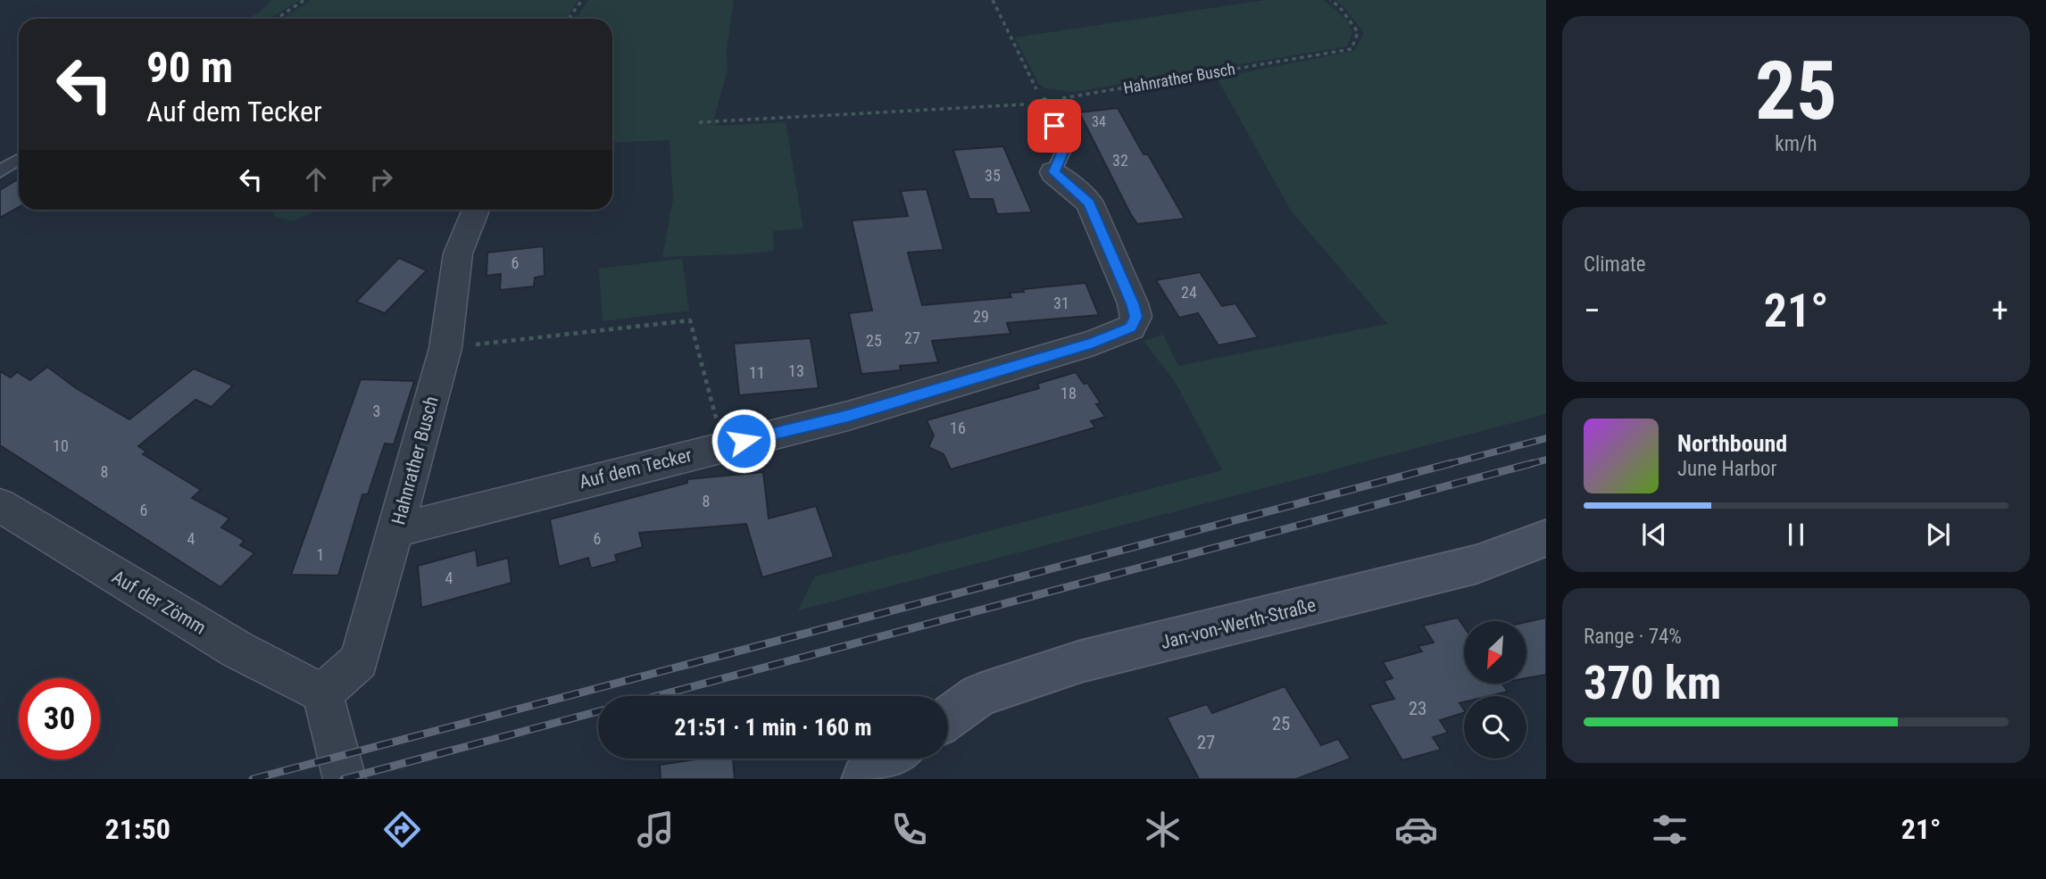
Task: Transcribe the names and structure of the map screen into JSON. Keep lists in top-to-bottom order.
{
  "streets": {
    "main road": ["Jan-von-Werth-Straße"],
    "street": ["Hahnrather Busch", "Auf dem Tecker", "Auf der Zömm"]
  },
  "crossings": [
    ["Hahnrather Busch", "Auf dem Tecker"],
    ["Hahnrather Busch", "Auf der Zömm"]
  ],
  "house_numbers": [
    "34",
    "32",
    "35",
    "6",
    "24",
    "31",
    "29",
    "27",
    "25",
    "13",
    "11",
    "18",
    "3",
    "16",
    "10",
    "8",
    "8",
    "6",
    "4",
    "6",
    "1",
    "4",
    "23",
    "25",
    "27"
  ],
  "north": "bottom left",
  "page": {
    "tile": [
      ["25", "km/h"],
      "Climate",
      ["Range · 74%", "370 km"]
    ],
    "turn": ["90 m", "Auf dem Tecker"],
    "heat": ["−", "21°", "+"],
    "song": ["Northbound", "June Harbor"],
    "limit": "30",
    "trip": "21:51 · 1 min · 160 m",
    "tabs": ["21:50", "21°"]
  }
}
